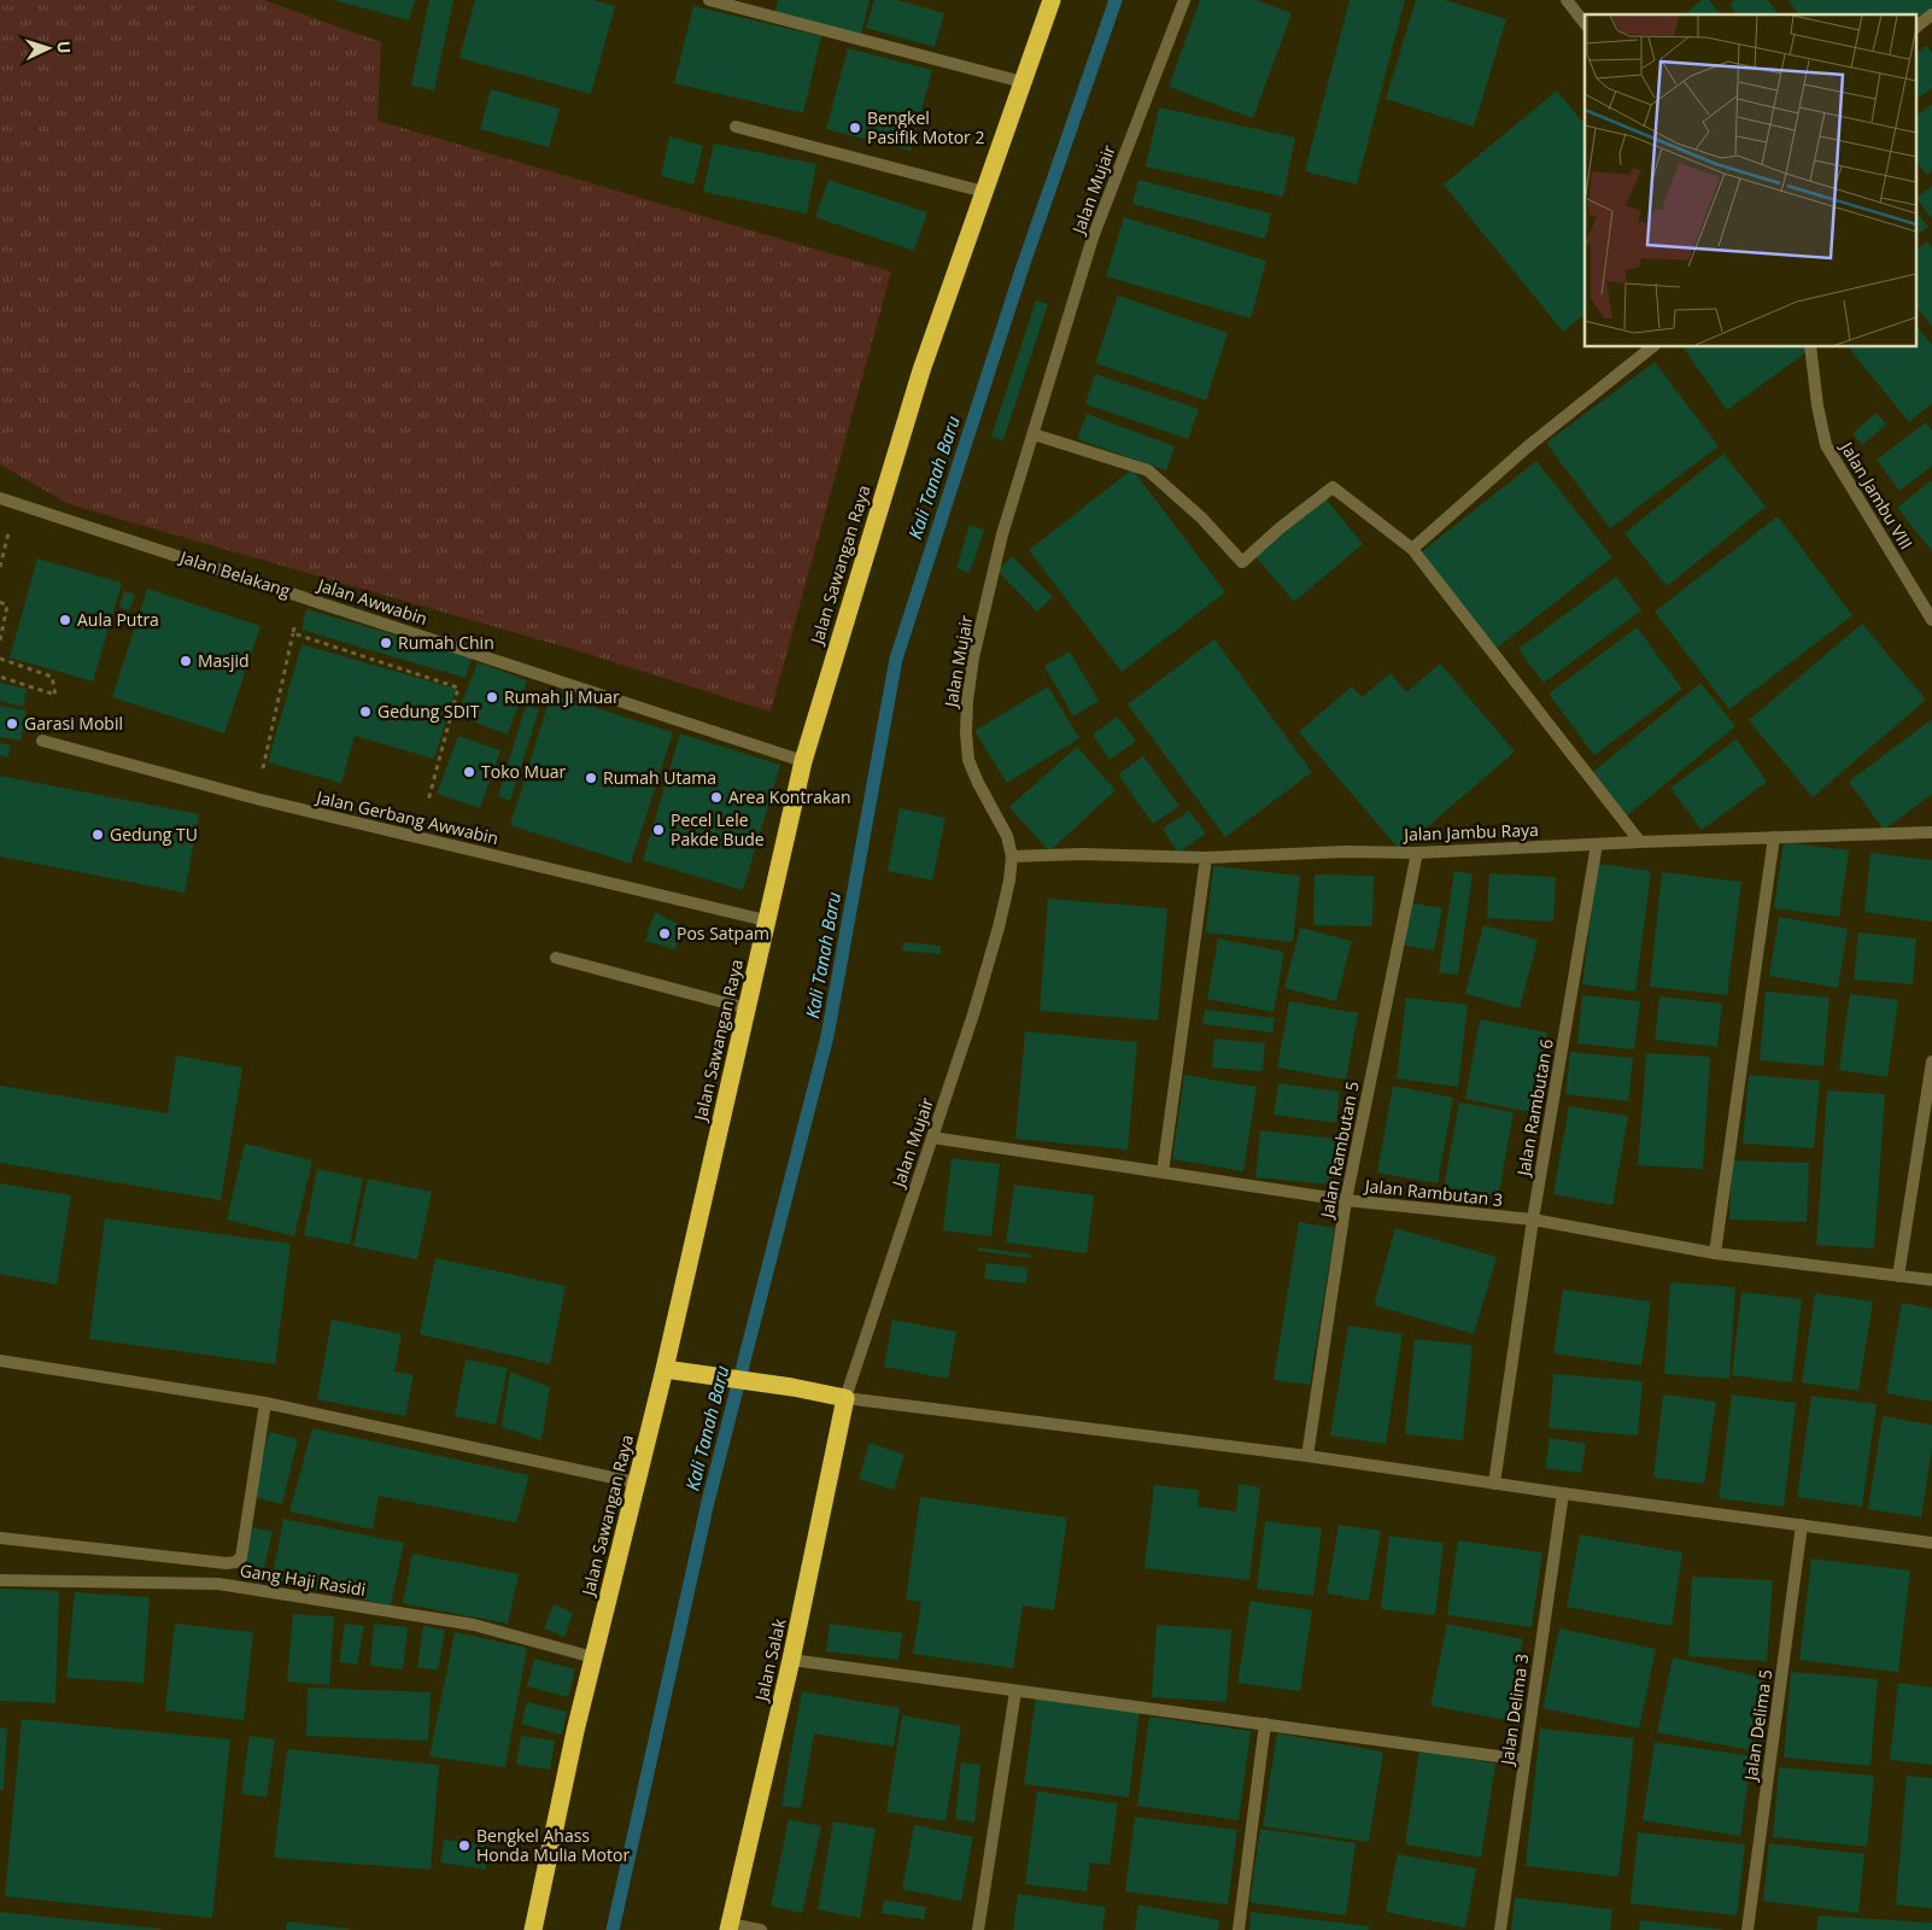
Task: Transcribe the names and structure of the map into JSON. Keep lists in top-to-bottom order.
{
  "streets": {
    "highway": ["Jalan Sawangan Raya", "Jalan Salak"],
    "street": [
      "Jalan Mujair",
      "Jalan Jambu VIII",
      "Jalan Awwabin",
      "Jalan Gerbang Awwabin",
      "Jalan Jambu Raya",
      "Jalan Rambutan 6",
      "Jalan Rambutan 5",
      "Jalan Rambutan 3",
      "Gang Haji Rasidi",
      "Jalan Delima 3",
      "Jalan Delima 5"
    ],
    "path": ["Jalan Belakang"]
  },
  "crossings": [
    ["Jalan Mujair", "Jalan Jambu Raya"],
    ["Jalan Mujair", "Jalan Rambutan 3"],
    ["Jalan Mujair", "Jalan Salak"],
    ["Jalan Sawangan Raya", "Jalan Awwabin"],
    ["Jalan Sawangan Raya", "Jalan Gerbang Awwabin"],
    ["Jalan Sawangan Raya", "Gang Haji Rasidi"],
    ["Jalan Belakang", "Jalan Gerbang Awwabin"],
    ["Jalan Jambu Raya", "Jalan Rambutan 6"],
    ["Jalan Jambu Raya", "Jalan Rambutan 5"],
    ["Jalan Rambutan 6", "Jalan Rambutan 3"],
    ["Jalan Rambutan 5", "Jalan Rambutan 3"]
  ],
  "water": ["Kali Tanah Baru"],
  "places": [
    "Bengkel Pasifik Motor 2",
    "Aula Putra",
    "Rumah Chin",
    "Masjid",
    "Rumah Ji Muar",
    "Gedung SDIT",
    "Garasi Mobil",
    "Toko Muar",
    "Rumah Utama",
    "Area Kontrakan",
    "Pecel Lele Pakde Bude",
    "Gedung TU",
    "Pos Satpam",
    "Bengkel Ahass Honda Mulia Motor"
  ],
  "north": "right"
}
